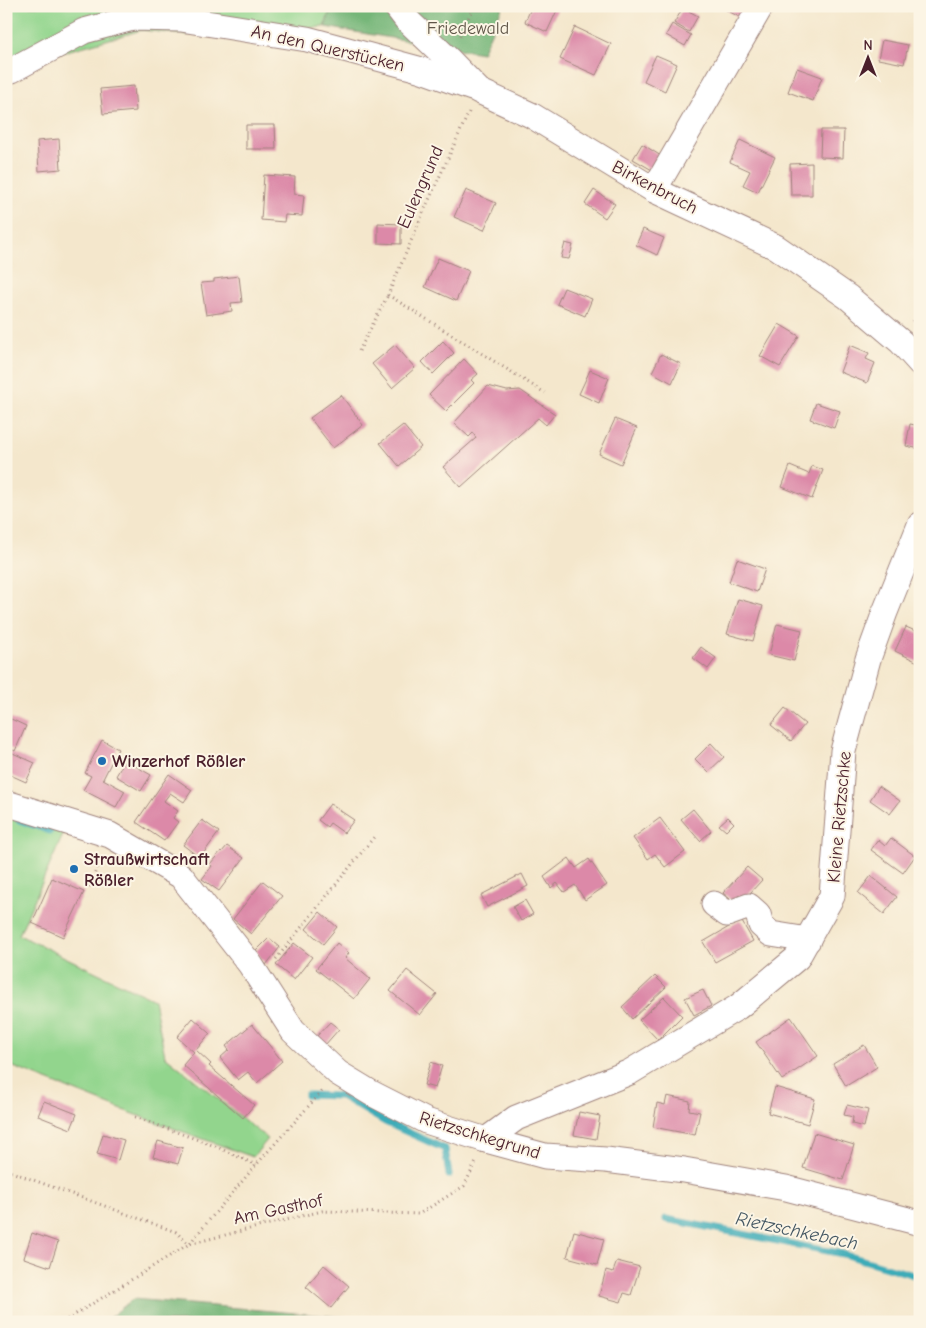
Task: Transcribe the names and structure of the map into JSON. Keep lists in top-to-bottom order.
{
  "streets": {
    "street": [
      "An den Querstücken",
      "Birkenbruch",
      "Kleine Rietzschke",
      "Rietzschkegrund"
    ],
    "path": ["Eulengrund", "Am Gasthof"]
  },
  "crossings": [
    ["An den Querstücken", "Eulengrund"],
    ["An den Querstücken", "Birkenbruch"],
    ["Eulengrund", "Birkenbruch"],
    ["Kleine Rietzschke", "Rietzschkegrund"],
    ["Kleine Rietzschke", "Am Gasthof"],
    ["Rietzschkegrund", "Am Gasthof"]
  ],
  "water": ["Rietzschkebach"],
  "parks": ["Friedewald"],
  "places": ["Winzerhof Rößler", "Straußwirtschaft Rößler"],
  "north": "top"
}
